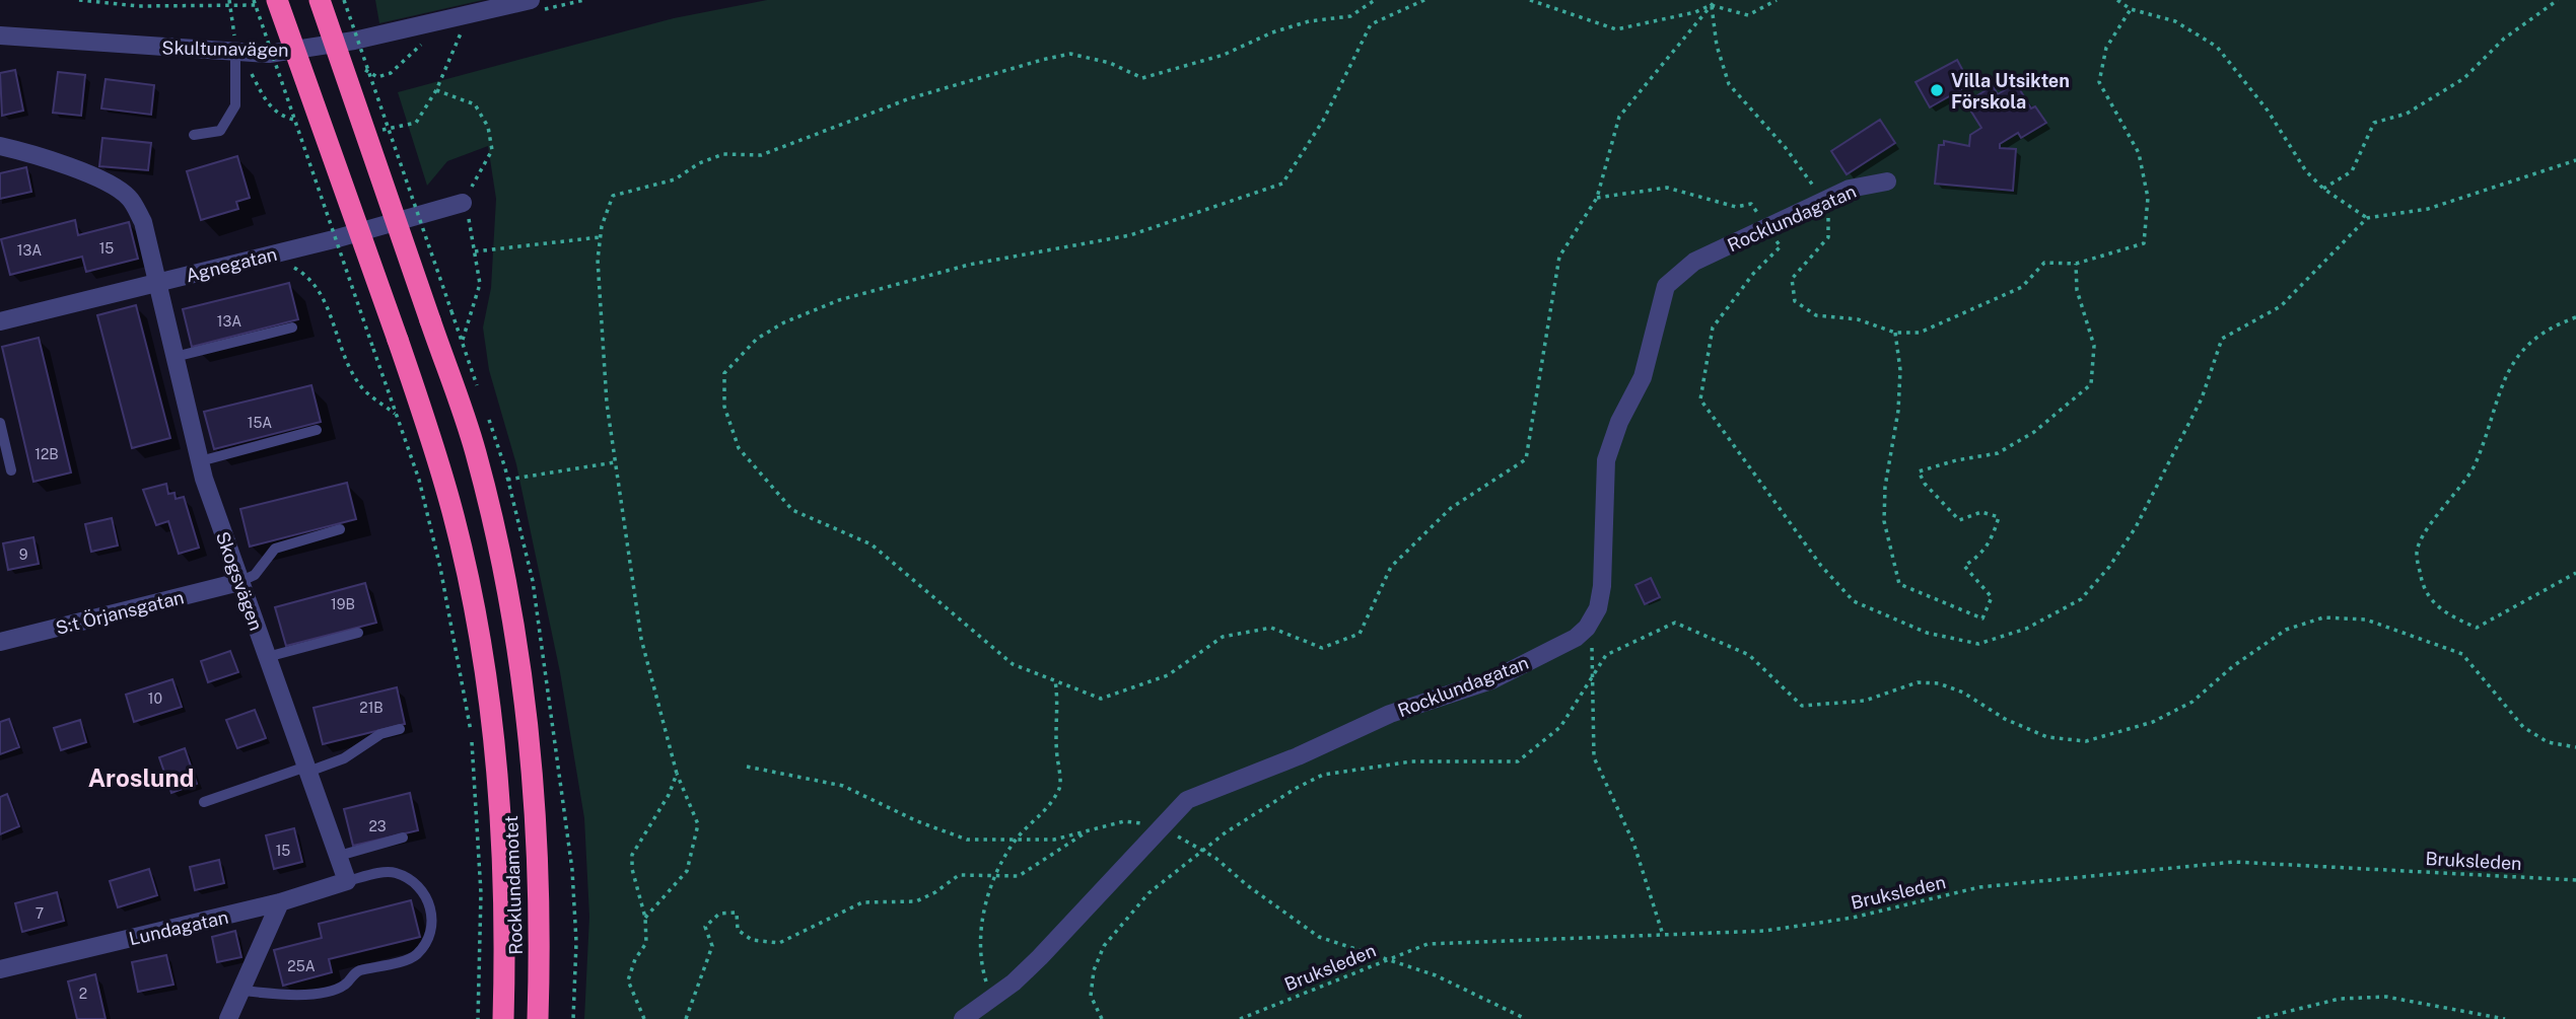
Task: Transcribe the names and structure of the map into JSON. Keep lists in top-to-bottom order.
{
  "streets": {
    "highway": ["Rocklundamotet"],
    "street": [
      "Skultunavägen",
      "Rocklundagatan",
      "Agnegatan",
      "Skogsvägen",
      "S:t Örjansgatan",
      "Lundagatan"
    ],
    "path": ["Bruksleden"]
  },
  "crossings": [
    ["Agnegatan", "Skogsvägen"],
    ["Skogsvägen", "S:t Örjansgatan"],
    ["Skogsvägen", "Lundagatan"]
  ],
  "districts": ["Aroslund"],
  "places": ["Villa Utsikten Förskola"],
  "house_numbers": [
    "15",
    "13A",
    "13A",
    "15A",
    "12B",
    "9",
    "19B",
    "10",
    "21B",
    "23",
    "15",
    "7",
    "25A",
    "2"
  ]
}
